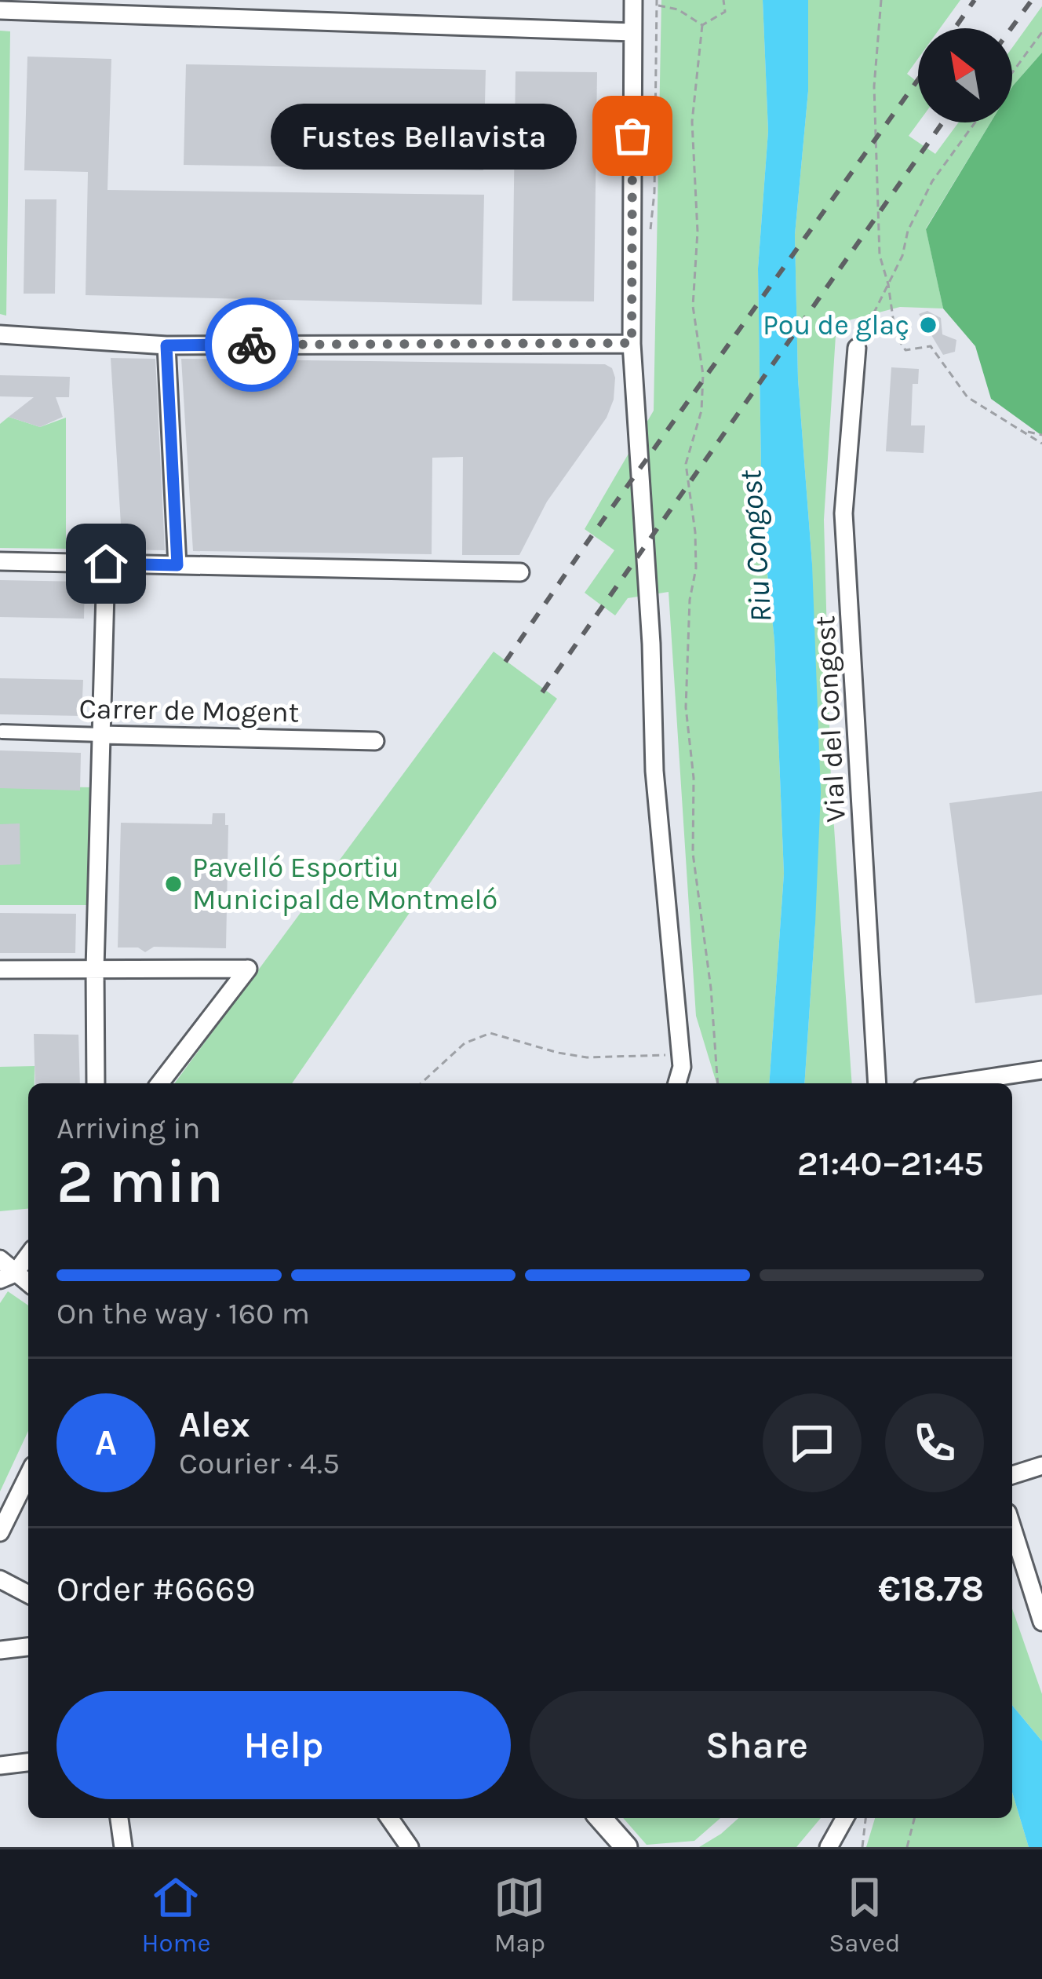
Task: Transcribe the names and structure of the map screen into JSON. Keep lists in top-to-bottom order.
{
  "streets": {
    "street": ["Carrer de Mogent", "Vial del Congost"]
  },
  "water": ["Riu Congost"],
  "places": ["Fustes Bellavista", "Pou de glaç", "Pavelló Esportiu Municipal de Montmeló"],
  "north": "top left",
  "page": {
    "bubble": "Fustes Bellavista",
    "heading": ["2 min", "Arriving in", "21:40–21:45"],
    "panel": [
      "Alex",
      "Courier · 4.5",
      "Order #6669",
      "€18.78"
    ],
    "bar": "On the way · 160 m",
    "round": "A",
    "buttons": ["Help", "Share"],
    "tabs": ["Home", "Map", "Saved"]
  }
}
